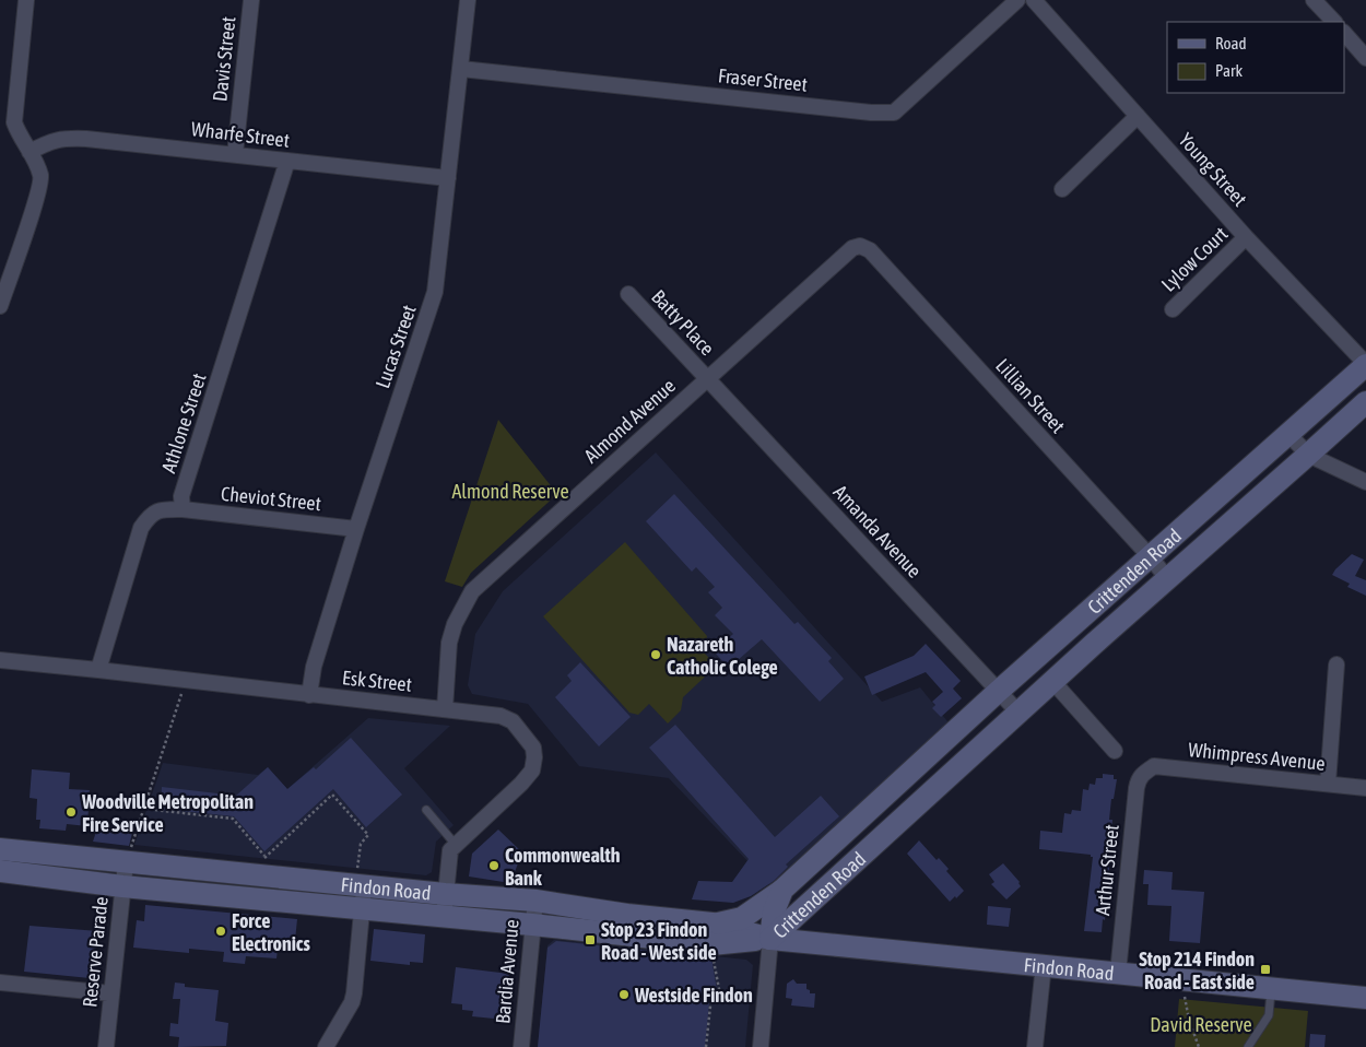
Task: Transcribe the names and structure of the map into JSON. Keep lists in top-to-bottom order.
{
  "streets": {
    "main road": ["Crittenden Road", "Findon Road"],
    "street": [
      "Davis Street",
      "Fraser Street",
      "Wharfe Street",
      "Young Street",
      "Lylow Court",
      "Batty Place",
      "Lucas Street",
      "Lillian Street",
      "Almond Avenue",
      "Athlone Street",
      "Cheviot Street",
      "Amanda Avenue",
      "Esk Street",
      "Whimpress Avenue",
      "Arthur Street",
      "Reserve Parade",
      "Bardia Avenue"
    ]
  },
  "crossings": [
    ["Davis Street", "Wharfe Street"],
    ["Fraser Street", "Lucas Street"],
    ["Wharfe Street", "Lucas Street"],
    ["Wharfe Street", "Athlone Street"],
    ["Young Street", "Lylow Court"],
    ["Young Street", "Crittenden Road"],
    ["Batty Place", "Almond Avenue"],
    ["Batty Place", "Amanda Avenue"],
    ["Lucas Street", "Cheviot Street"],
    ["Lucas Street", "Esk Street"],
    ["Lillian Street", "Almond Avenue"],
    ["Lillian Street", "Crittenden Road"],
    ["Almond Avenue", "Amanda Avenue"],
    ["Almond Avenue", "Esk Street"],
    ["Athlone Street", "Cheviot Street"],
    ["Amanda Avenue", "Crittenden Road"],
    ["Crittenden Road", "Findon Road"],
    ["Whimpress Avenue", "Arthur Street"],
    ["Arthur Street", "Findon Road"],
    ["Findon Road", "Reserve Parade"],
    ["Findon Road", "Bardia Avenue"]
  ],
  "parks": ["Almond Reserve", "David Reserve"],
  "places": {
    "other": [
      "Nazareth Catholic Colege",
      "Woodville Metropolitan Fire Service",
      "Commonwealth Bank",
      "Force Electronics",
      "Westside Findon"
    ],
    "transit": ["Stop 23 Findon Road - West side", "Stop 214 Findon Road - East side"]
  },
  "legend": ["Road", "Park"]
}
